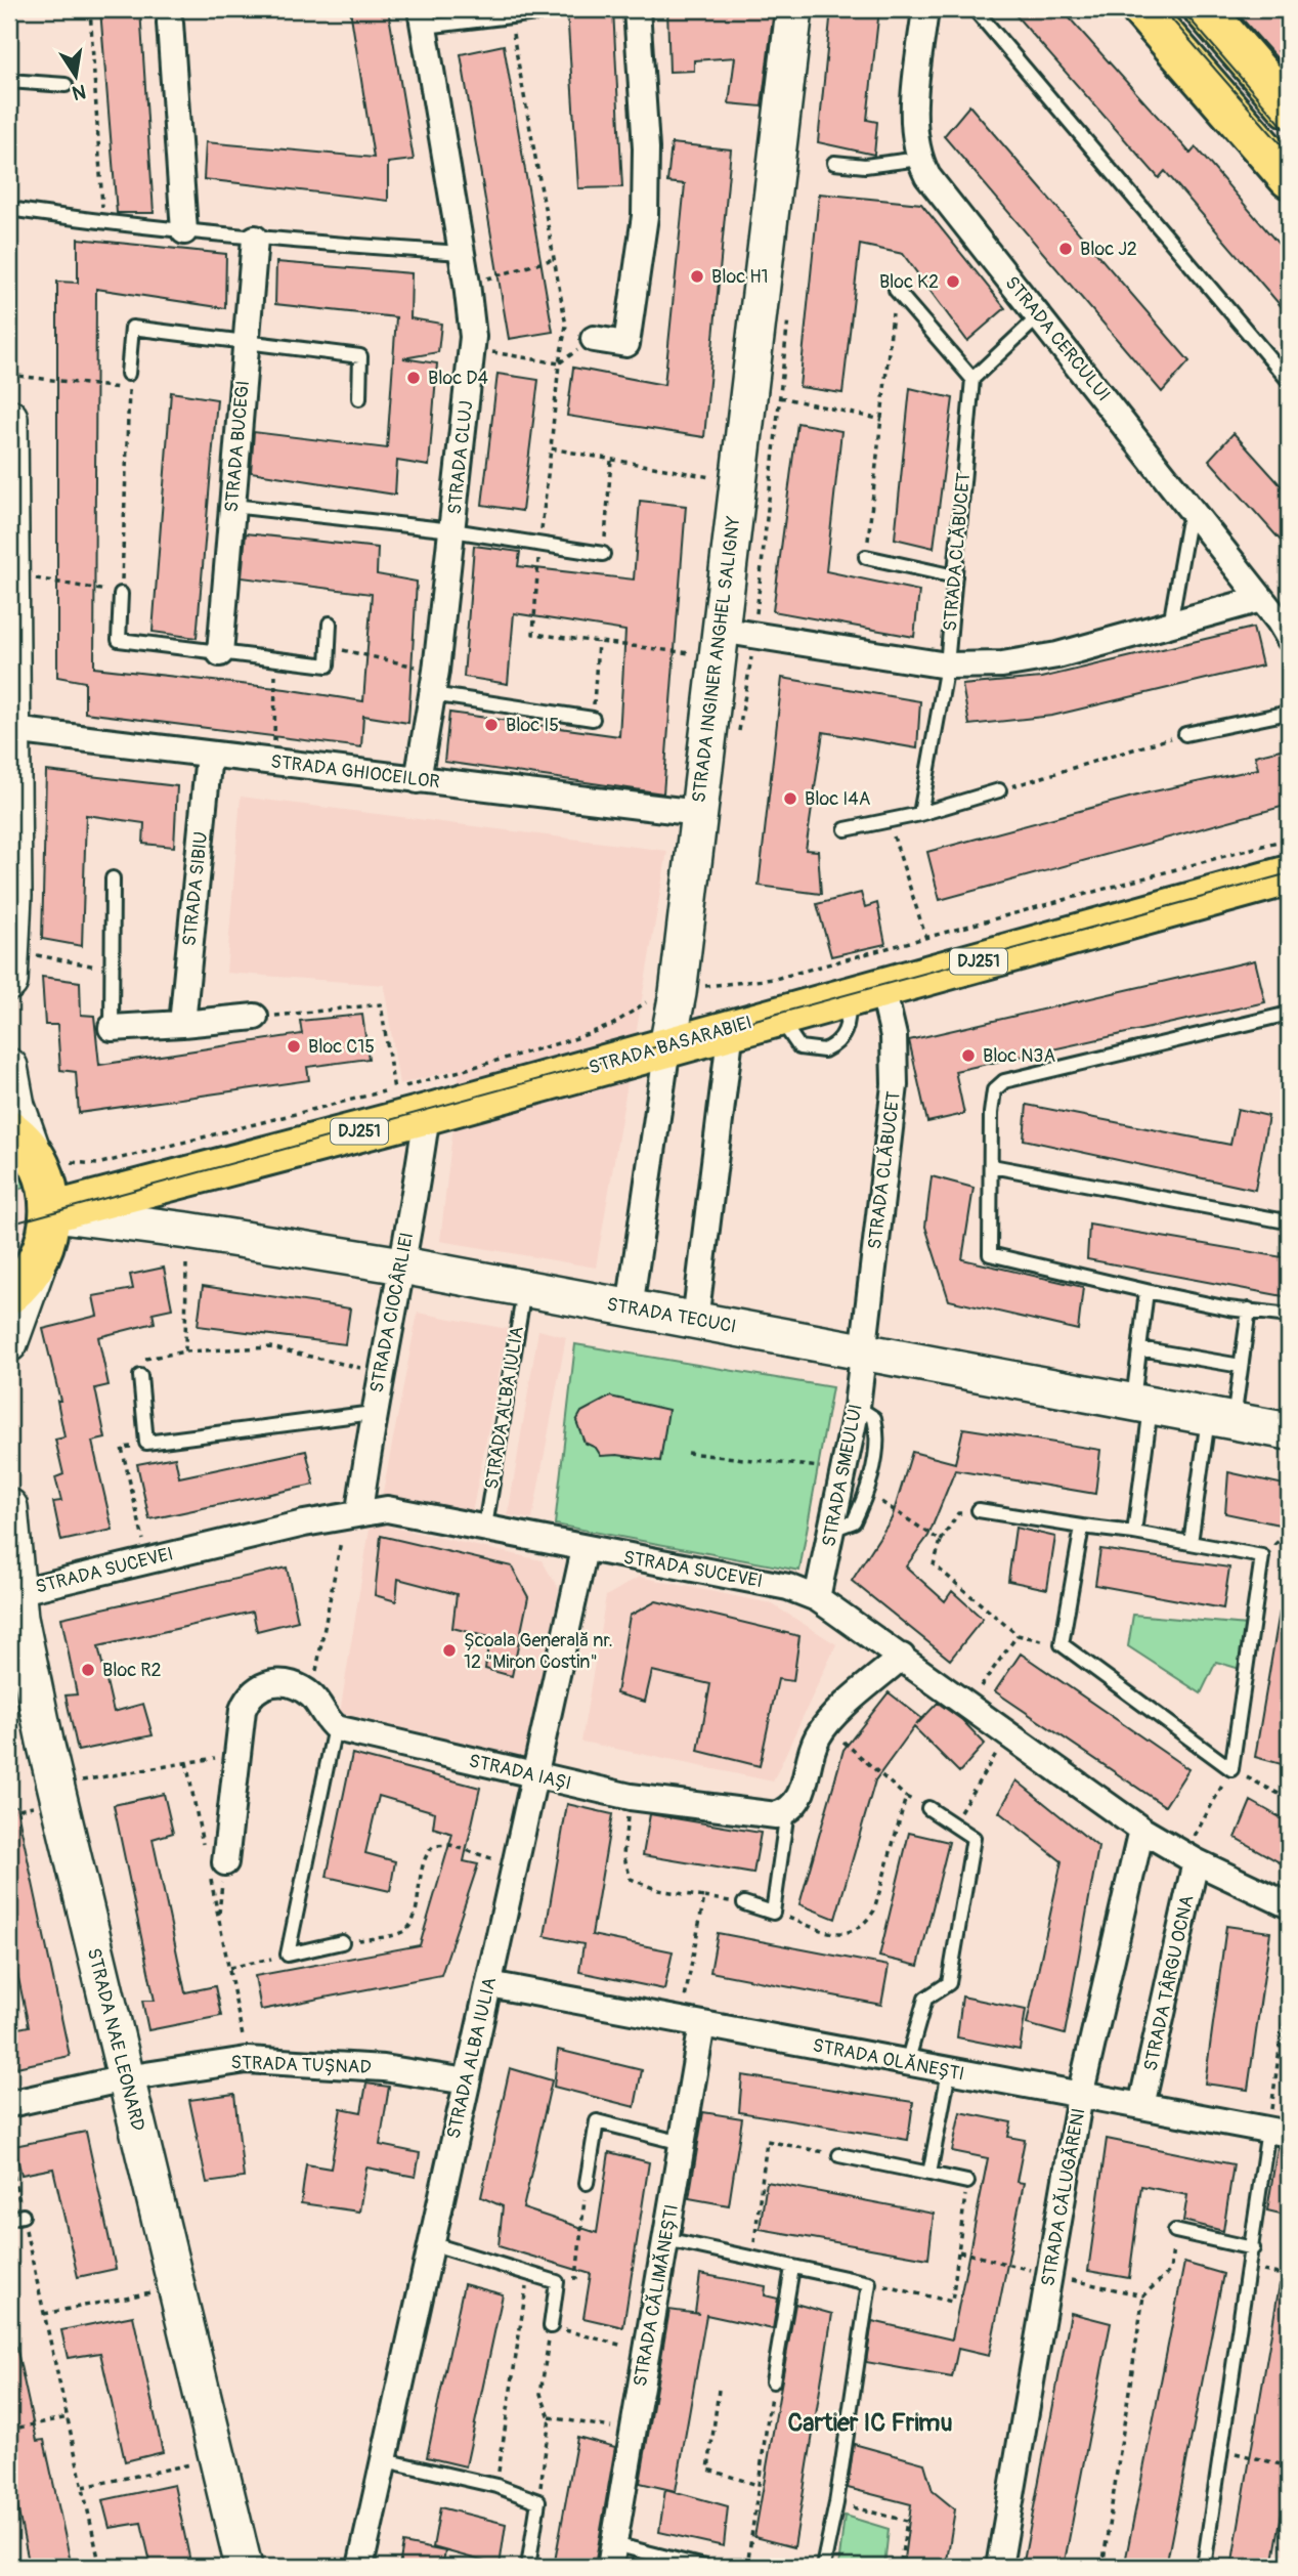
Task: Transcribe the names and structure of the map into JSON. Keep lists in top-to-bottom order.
{
  "streets": {
    "main road": [
      "STRADA INGINER ANGHEL SALIGNY",
      "DJ251",
      "STRADA BASARABIEI",
      "STRADA TECUCI",
      "STRADA NAE LEONARD"
    ],
    "street": [
      "STRADA CERCULUI",
      "STRADA BUCEGI",
      "STRADA CLUJ",
      "STRADA CLĂBUCET",
      "STRADA GHIOCEILOR",
      "STRADA SIBIU",
      "STRADA CIOCÂRLIEI",
      "STRADA ALBA IULIA",
      "STRADA SMEULUI",
      "STRADA SUCEVEI",
      "STRADA IAȘI",
      "STRADA TÂRGU OCNA",
      "STRADA OLĂNEȘTI",
      "STRADA TUȘNAD",
      "STRADA CĂLUGĂRENI",
      "STRADA CĂLIMĂNEȘTI"
    ]
  },
  "crossings": [
    ["STRADA CLUJ", "STRADA GHIOCEILOR"],
    ["STRADA CLĂBUCET", "STRADA BASARABIEI"],
    ["STRADA CLĂBUCET", "STRADA TECUCI"],
    ["STRADA CLĂBUCET", "STRADA SMEULUI"],
    ["STRADA INGINER ANGHEL SALIGNY", "STRADA GHIOCEILOR"],
    ["STRADA INGINER ANGHEL SALIGNY", "STRADA BASARABIEI"],
    ["STRADA INGINER ANGHEL SALIGNY", "STRADA TECUCI"],
    ["STRADA GHIOCEILOR", "STRADA SIBIU"],
    ["STRADA BASARABIEI", "STRADA CIOCÂRLIEI"],
    ["STRADA BASARABIEI", "STRADA TECUCI"],
    ["STRADA CIOCÂRLIEI", "STRADA TECUCI"],
    ["STRADA CIOCÂRLIEI", "STRADA SUCEVEI"],
    ["STRADA TECUCI", "STRADA ALBA IULIA"],
    ["STRADA TECUCI", "STRADA SMEULUI"],
    ["STRADA ALBA IULIA", "STRADA SUCEVEI"],
    ["STRADA ALBA IULIA", "STRADA IAȘI"],
    ["STRADA ALBA IULIA", "STRADA OLĂNEȘTI"],
    ["STRADA ALBA IULIA", "STRADA TUȘNAD"],
    ["STRADA SMEULUI", "STRADA SUCEVEI"],
    ["STRADA SUCEVEI", "STRADA TÂRGU OCNA"],
    ["STRADA SUCEVEI", "STRADA NAE LEONARD"],
    ["STRADA SUCEVEI", "STRADA CĂLUGĂRENI"],
    ["STRADA TÂRGU OCNA", "STRADA OLĂNEȘTI"],
    ["STRADA NAE LEONARD", "STRADA TUȘNAD"],
    ["STRADA OLĂNEȘTI", "STRADA CĂLUGĂRENI"],
    ["STRADA OLĂNEȘTI", "STRADA CĂLIMĂNEȘTI"]
  ],
  "districts": ["Cartier IC Frimu"],
  "places": [
    "Bloc J2",
    "Bloc H1",
    "Bloc K2",
    "Bloc D4",
    "Bloc I5",
    "Bloc I4A",
    "Bloc C15",
    "Bloc N3A",
    "Școala Generală nr. 12 \"Miron Costin\"",
    "Bloc R2"
  ],
  "north": "bottom"
}
